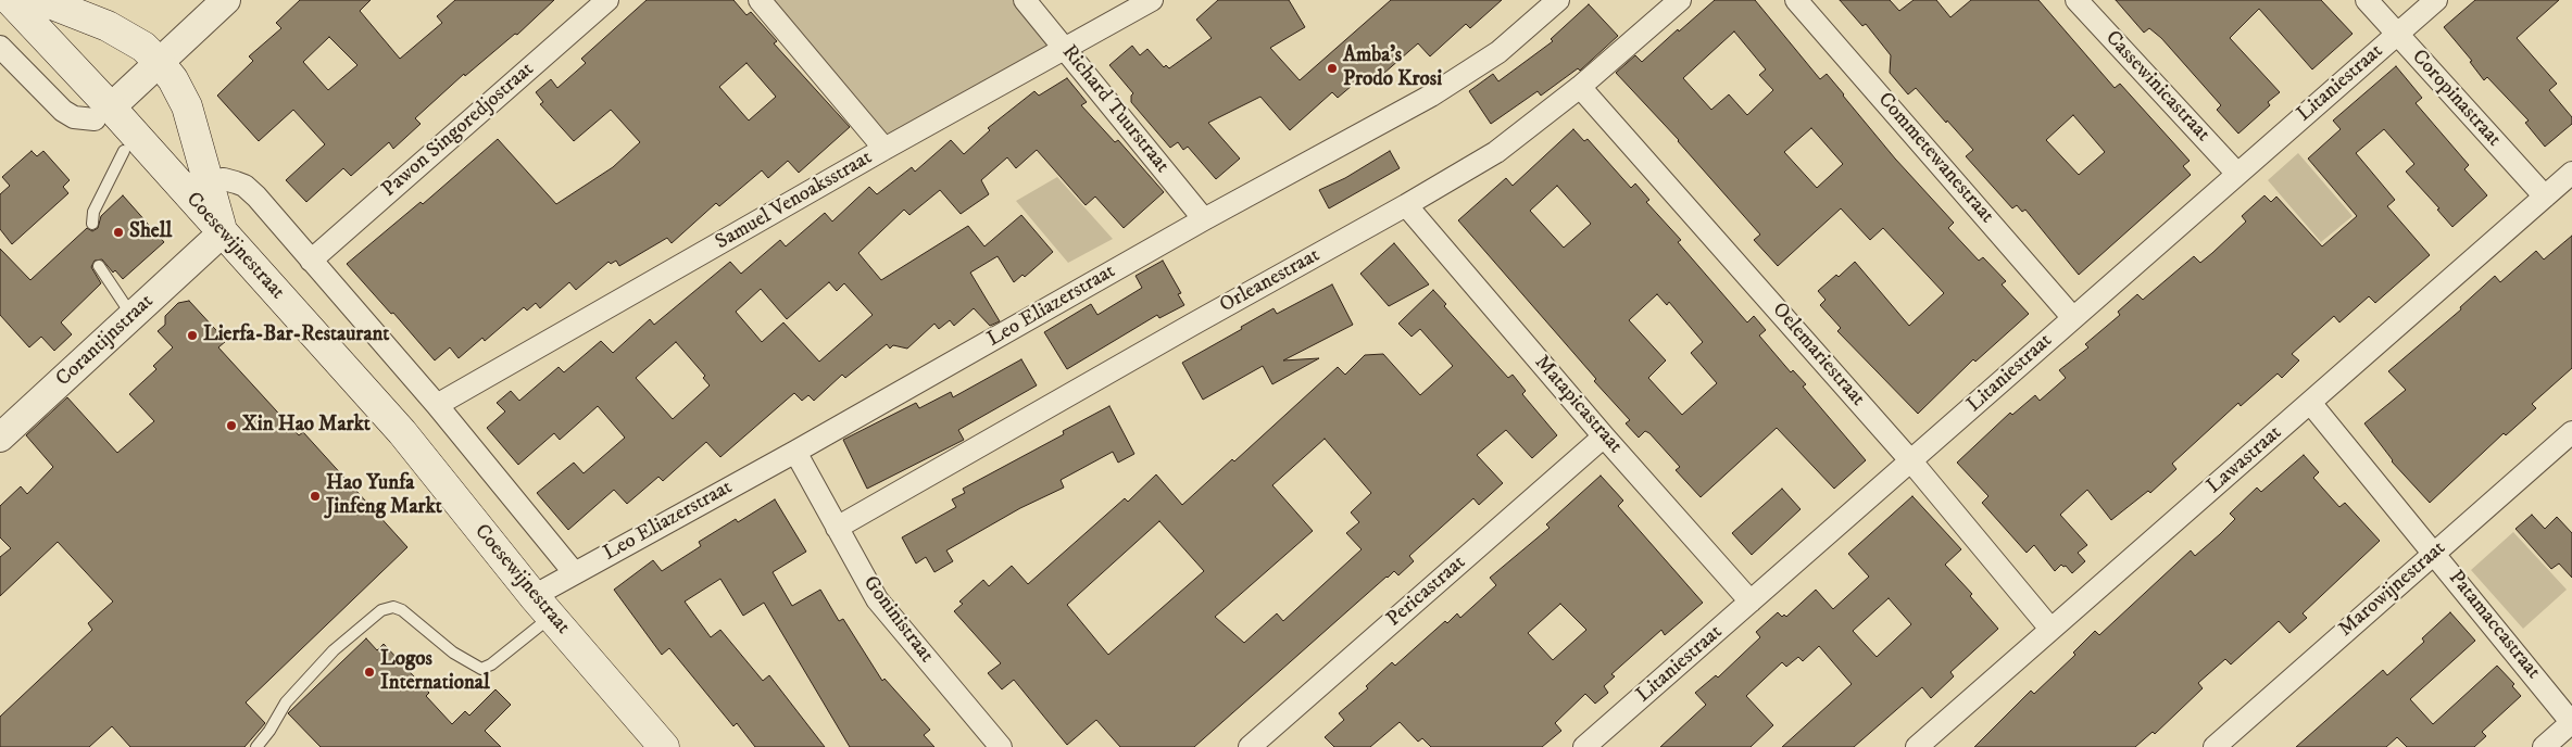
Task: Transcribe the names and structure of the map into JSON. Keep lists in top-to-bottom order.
{
  "streets": {
    "main road": ["Coesewijnestraat"],
    "street": [
      "Litaniestraat",
      "Cassewinicastraat",
      "Coropinastraat",
      "Richard Tuurstraat",
      "Pawon Singoredjostraat",
      "Commetewanestraat",
      "Samuel Venoaksstraat",
      "Orleanestraat",
      "Leo Eliazerstraat",
      "Corantijnstraat",
      "Oelemariestraat",
      "Matapicastraat",
      "Lawastraat",
      "Marowijnestraat",
      "Pericastraat",
      "Goninistraat",
      "Patamaccastraat"
    ]
  },
  "crossings": [
    ["Litaniestraat", "Cassewinicastraat"],
    ["Litaniestraat", "Coropinastraat"],
    ["Litaniestraat", "Commetewanestraat"],
    ["Litaniestraat", "Oelemariestraat"],
    ["Litaniestraat", "Matapicastraat"],
    ["Coropinastraat", "Lawastraat"],
    ["Richard Tuurstraat", "Samuel Venoaksstraat"],
    ["Richard Tuurstraat", "Leo Eliazerstraat"],
    ["Coesewijnestraat", "Leo Eliazerstraat"],
    ["Coesewijnestraat", "Corantijnstraat"],
    ["Orleanestraat", "Oelemariestraat"],
    ["Orleanestraat", "Matapicastraat"],
    ["Orleanestraat", "Goninistraat"],
    ["Leo Eliazerstraat", "Goninistraat"],
    ["Oelemariestraat", "Lawastraat"],
    ["Matapicastraat", "Pericastraat"],
    ["Lawastraat", "Patamaccastraat"],
    ["Marowijnestraat", "Patamaccastraat"]
  ],
  "places": [
    "Amba's Prodo Krosi",
    "Shell",
    "Lierfa-Bar-Restaurant",
    "Xin Hao Markt",
    "Hao Yunfa Jinfeng Markt",
    "Logos International"
  ]
}
